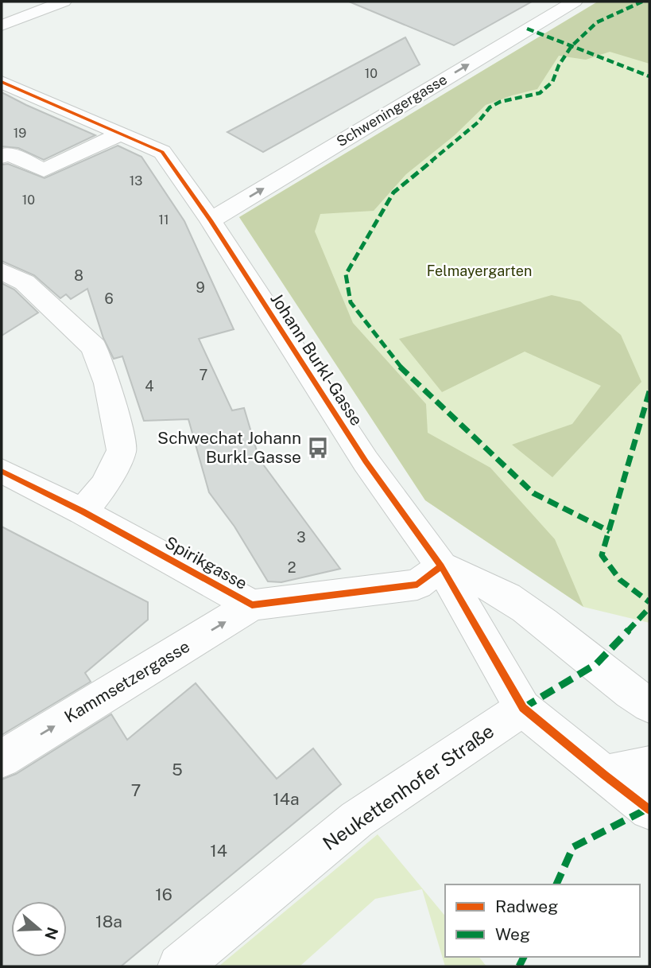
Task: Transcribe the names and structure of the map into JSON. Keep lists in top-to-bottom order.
{
  "streets": {
    "street": [
      "Schweningergasse",
      "Johann Burkl-Gasse",
      "Spirikgasse",
      "Kammsetzergasse",
      "Neukettenhofer Straße"
    ]
  },
  "crossings": [
    ["Schweningergasse", "Johann Burkl-Gasse"],
    ["Johann Burkl-Gasse", "Spirikgasse"],
    ["Johann Burkl-Gasse", "Neukettenhofer Straße"],
    ["Spirikgasse", "Kammsetzergasse"]
  ],
  "one_way": ["Schweningergasse", "Kammsetzergasse"],
  "parks": ["Felmayergarten"],
  "places": {
    "bus stop": ["Schwechat Johann Burkl-Gasse"]
  },
  "house_numbers": [
    "10",
    "19",
    "13",
    "10",
    "11",
    "8",
    "9",
    "6",
    "7",
    "4",
    "3",
    "2",
    "5",
    "7",
    "14a",
    "14",
    "16",
    "18a"
  ],
  "legend": ["Radweg", "Weg"],
  "north": "right"
}
